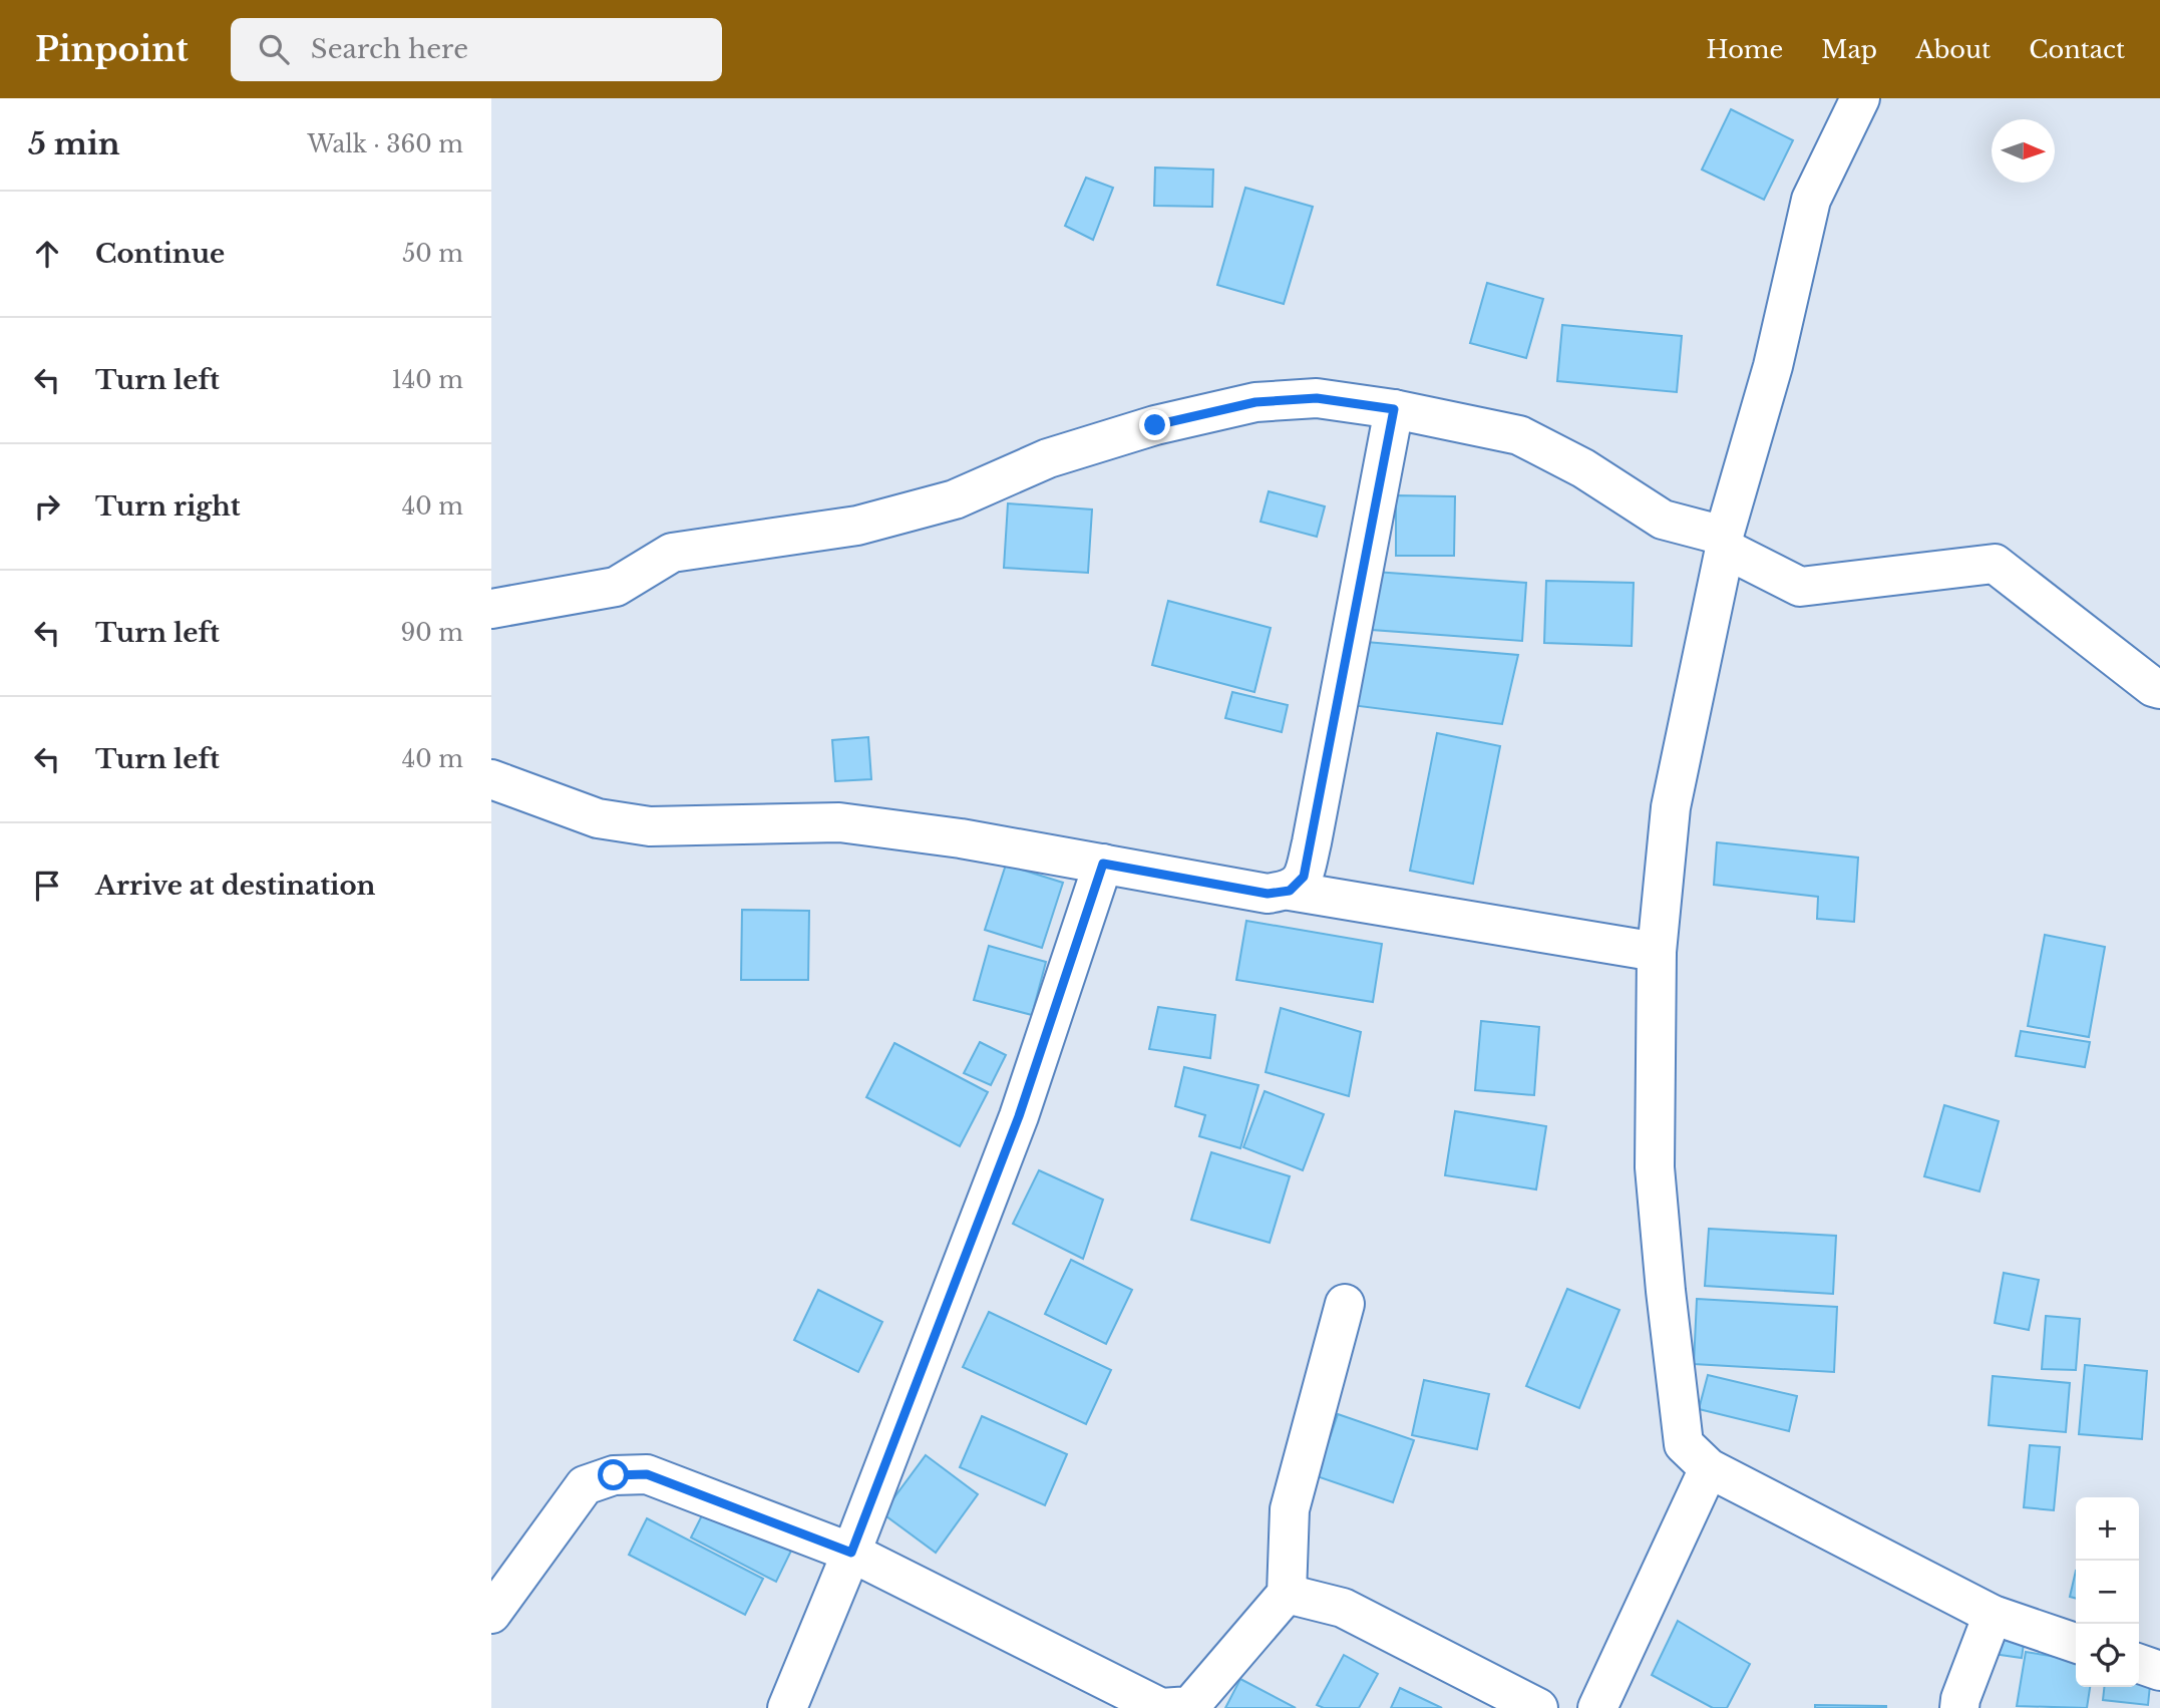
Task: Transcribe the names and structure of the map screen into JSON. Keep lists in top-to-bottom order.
{
  "north": "right",
  "page": {
    "header": "Pinpoint",
    "search": "Search here",
    "nav": [
      "Home",
      "Map",
      "About",
      "Contact"
    ],
    "heading": ["5 min", "Walk · 360 m"],
    "list": [
      ["Continue", "50 m"],
      ["Turn left", "140 m"],
      ["Turn right", "40 m"],
      ["Turn left", "90 m"],
      ["Turn left", "40 m"],
      "Arrive at destination"
    ],
    "map_buttons": ["+", "−"]
  }
}
